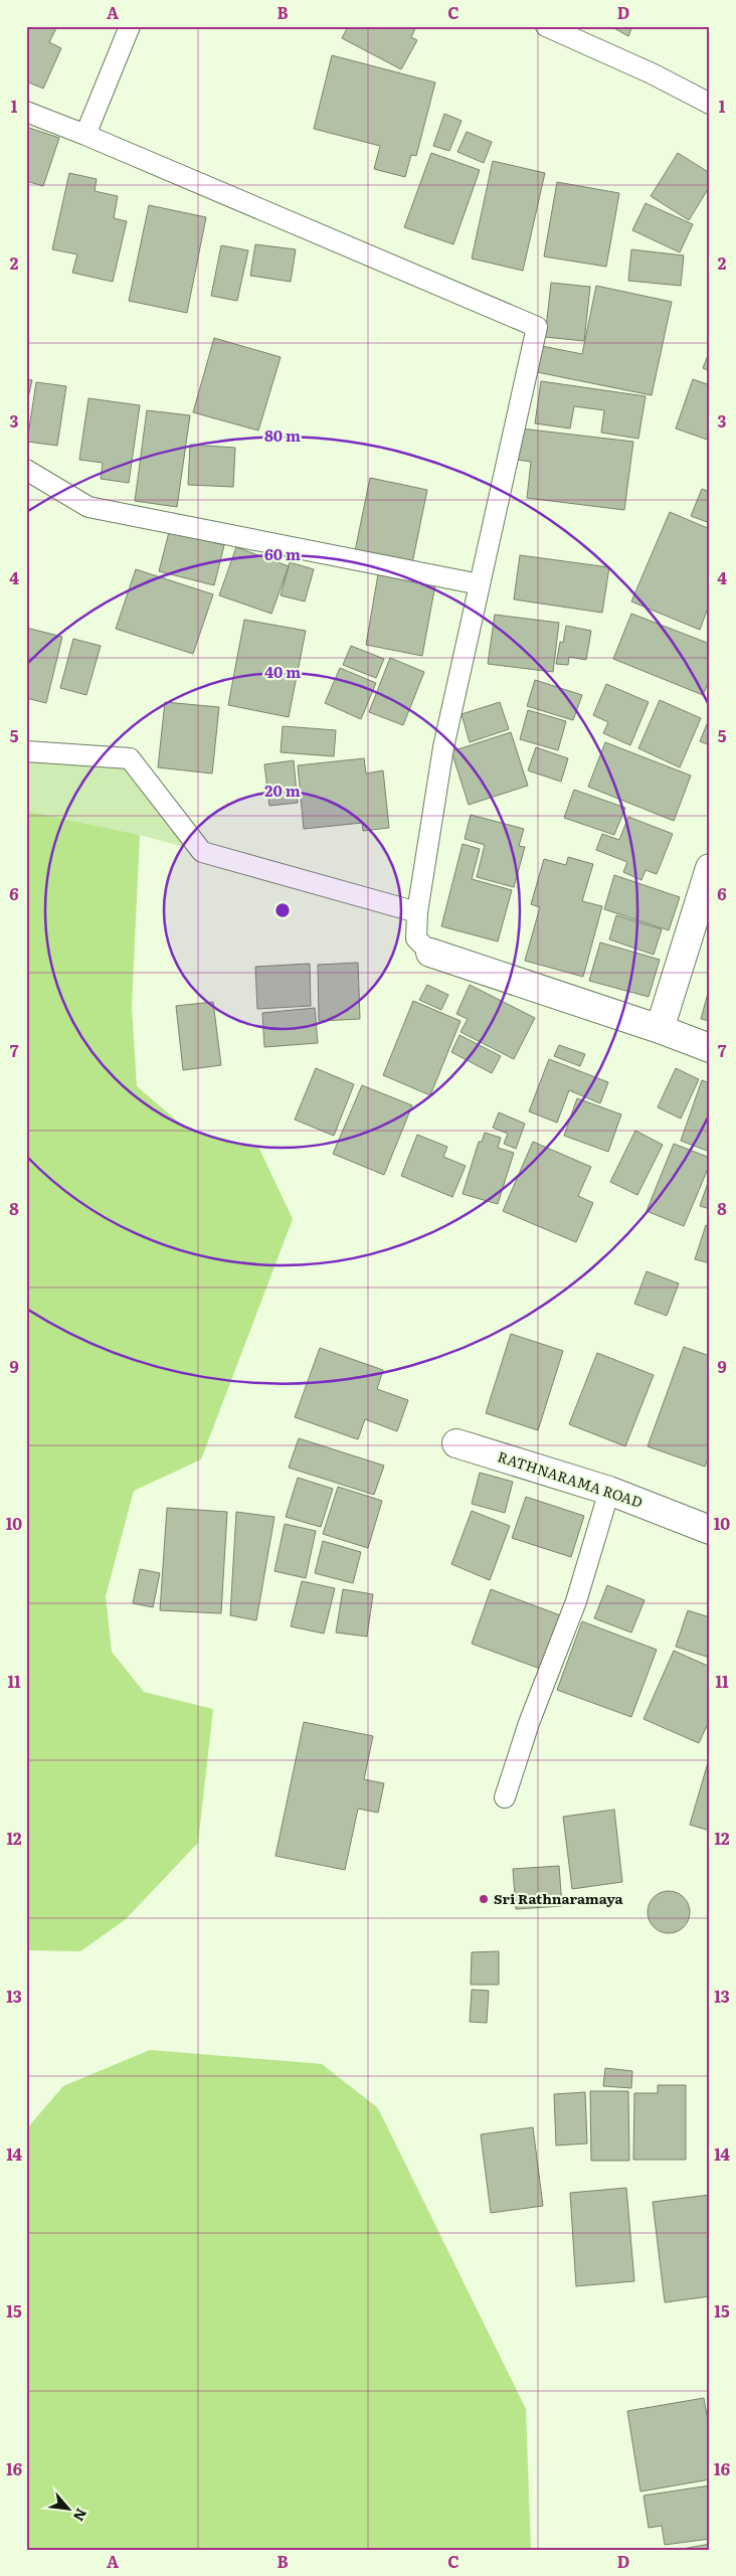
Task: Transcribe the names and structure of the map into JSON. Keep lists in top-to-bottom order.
{
  "streets": {
    "street": ["RATHNARAMA ROAD"]
  },
  "places": ["Sri Rathnaramaya"],
  "north": "bottom right",
  "grid": {
    "columns": [
      "A",
      "B",
      "C",
      "D"
    ],
    "rows": [
      "1",
      "2",
      "3",
      "4",
      "5",
      "6",
      "7",
      "8",
      "9",
      "10",
      "11",
      "12",
      "13",
      "14",
      "15",
      "16"
    ]
  },
  "rings": [
    "80 m",
    "60 m",
    "40 m",
    "20 m"
  ]
}
